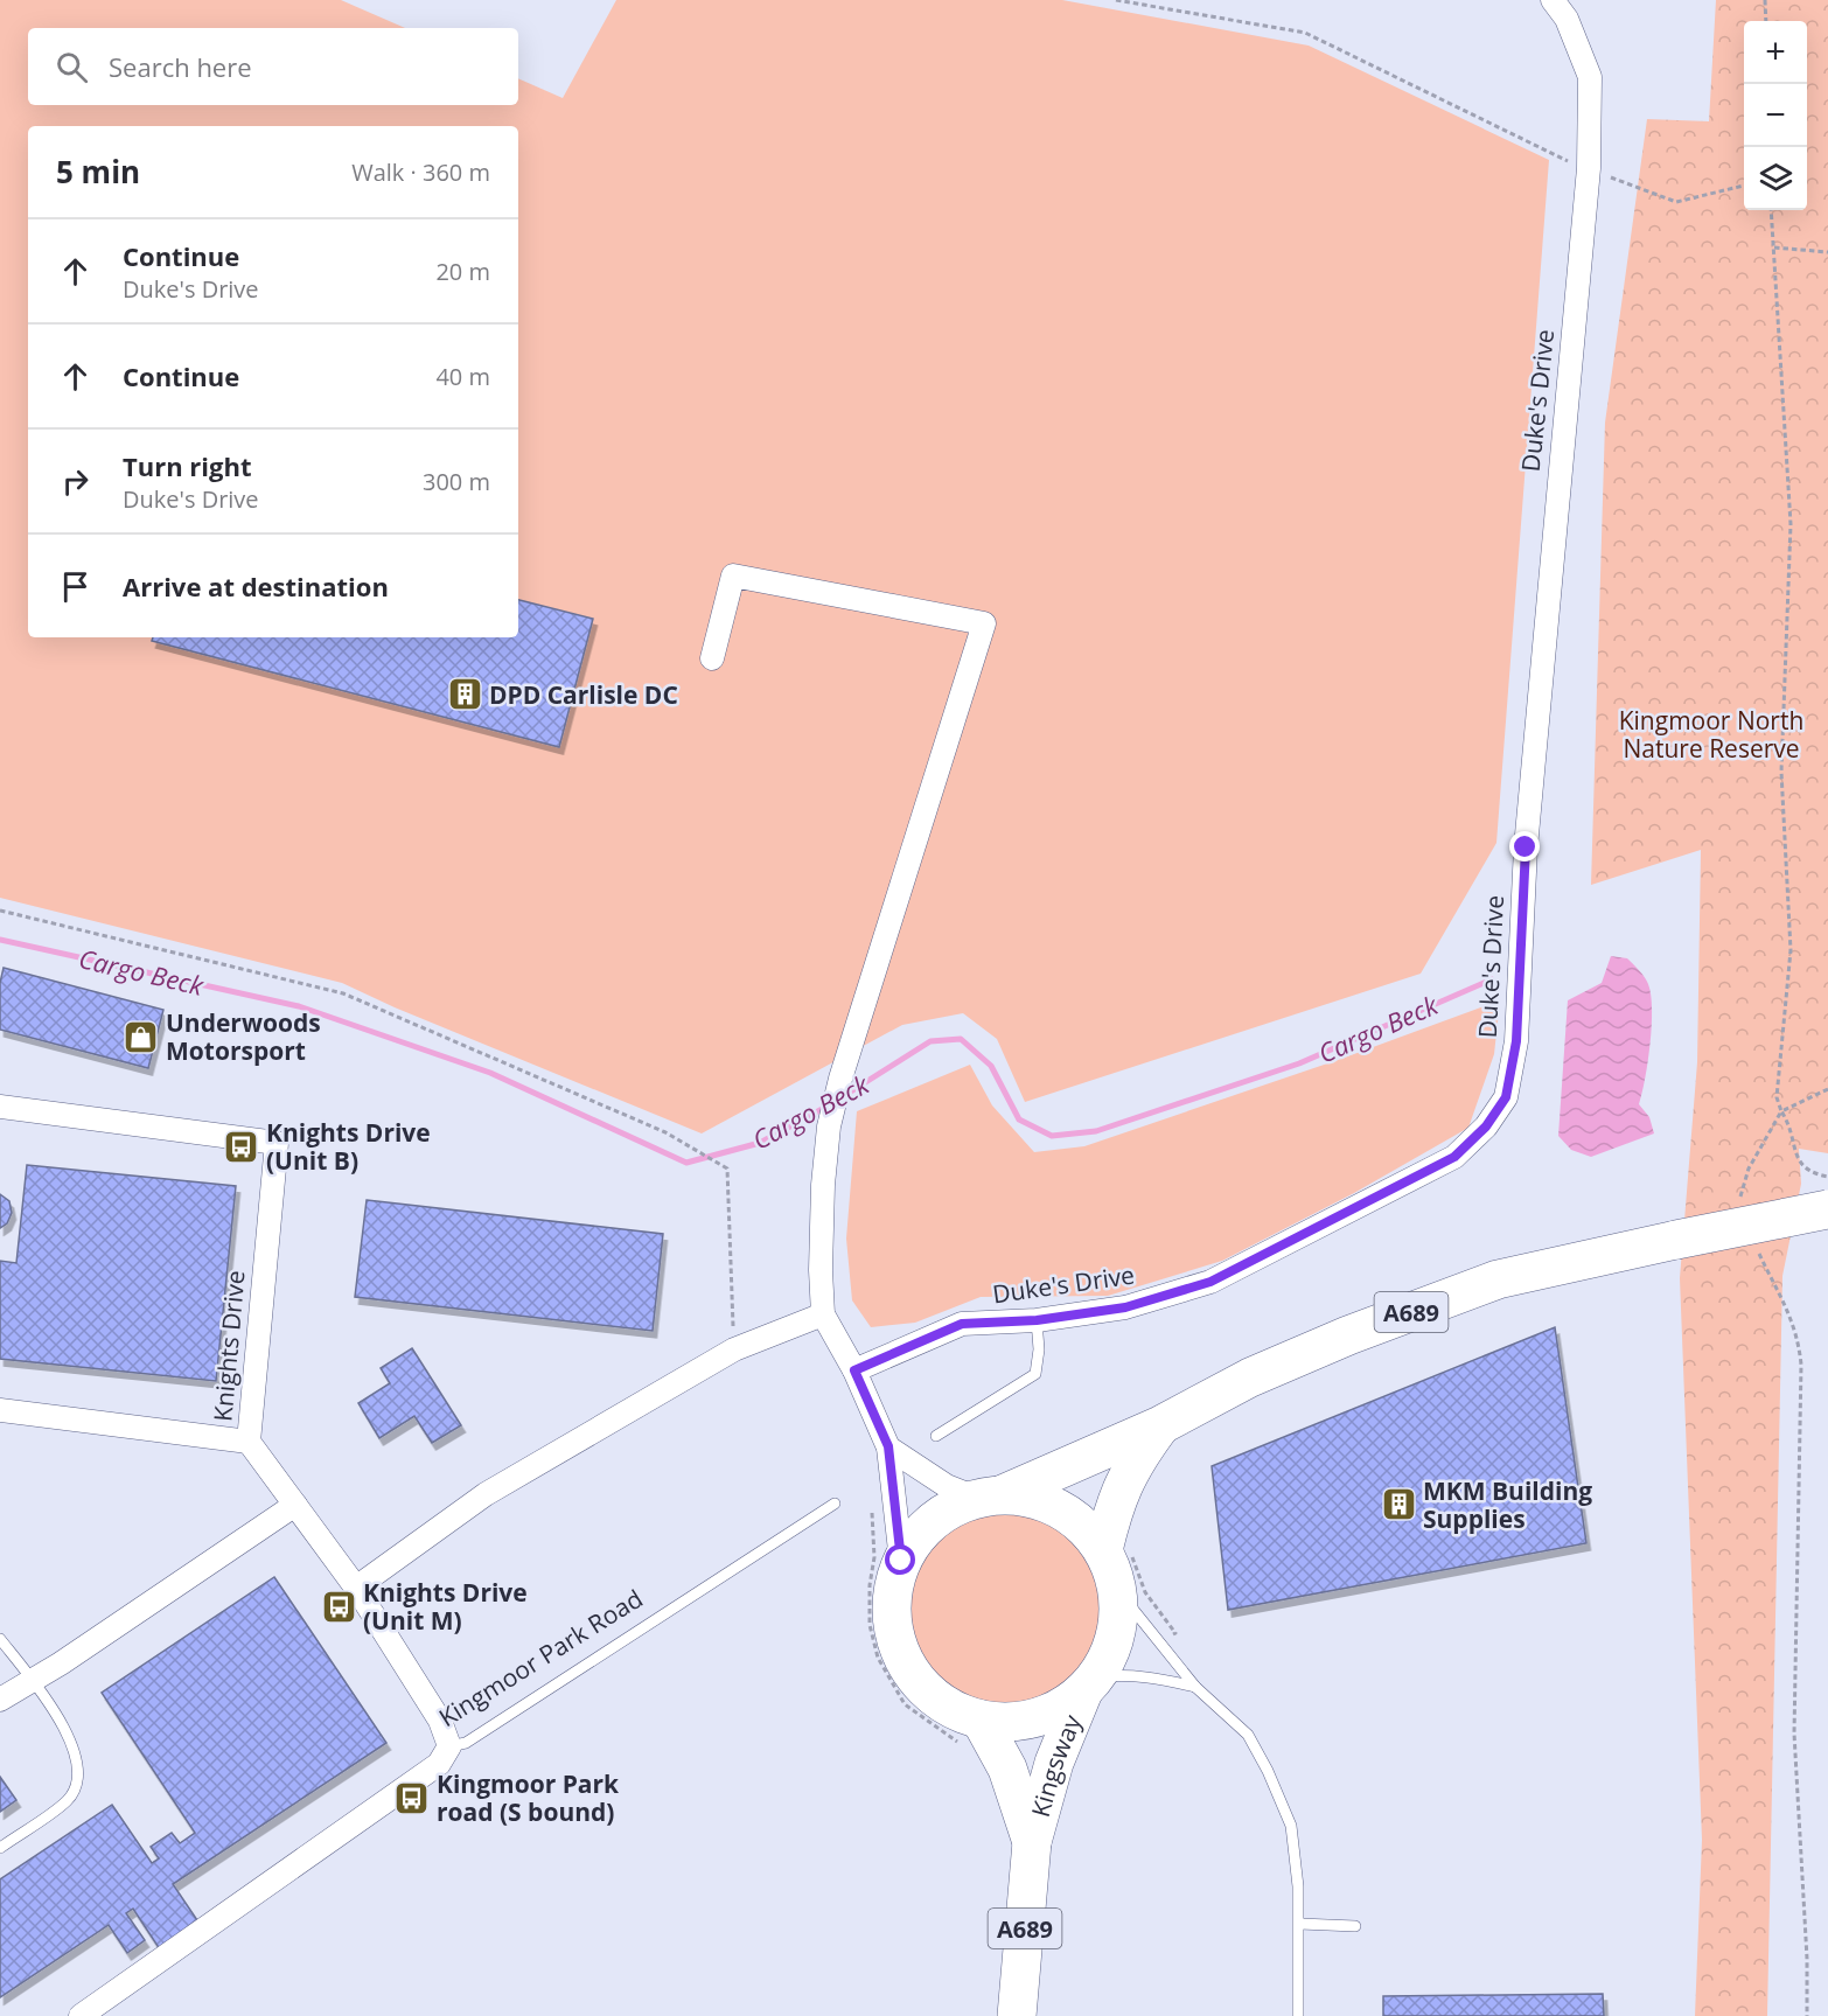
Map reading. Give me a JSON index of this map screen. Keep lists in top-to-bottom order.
{
  "streets": {
    "highway": ["A689", "Kingsway"],
    "street": ["Duke's Drive", "Knights Drive", "Kingmoor Park Road"]
  },
  "crossings": [
    ["A689", "Kingsway"],
    ["Knights Drive", "Kingmoor Park Road"]
  ],
  "water": ["Cargo Beck"],
  "parks": ["Kingmoor North Nature Reserve"],
  "places": {
    "building": ["DPD Carlisle DC", "MKM Building Supplies"],
    "shop": ["Underwoods Motorsport"],
    "bus stop": ["Knights Drive (Unit B)", "Knights Drive (Unit M)", "Kingmoor Park road (S bound)"]
  },
  "page": {
    "map_buttons": ["+", "−"],
    "search": "Search here",
    "heading": ["5 min", "Walk · 360 m"],
    "list": [
      ["Continue", "Duke's Drive", "20 m"],
      ["Continue", "40 m"],
      ["Turn right", "Duke's Drive", "300 m"],
      "Arrive at destination"
    ]
  }
}
